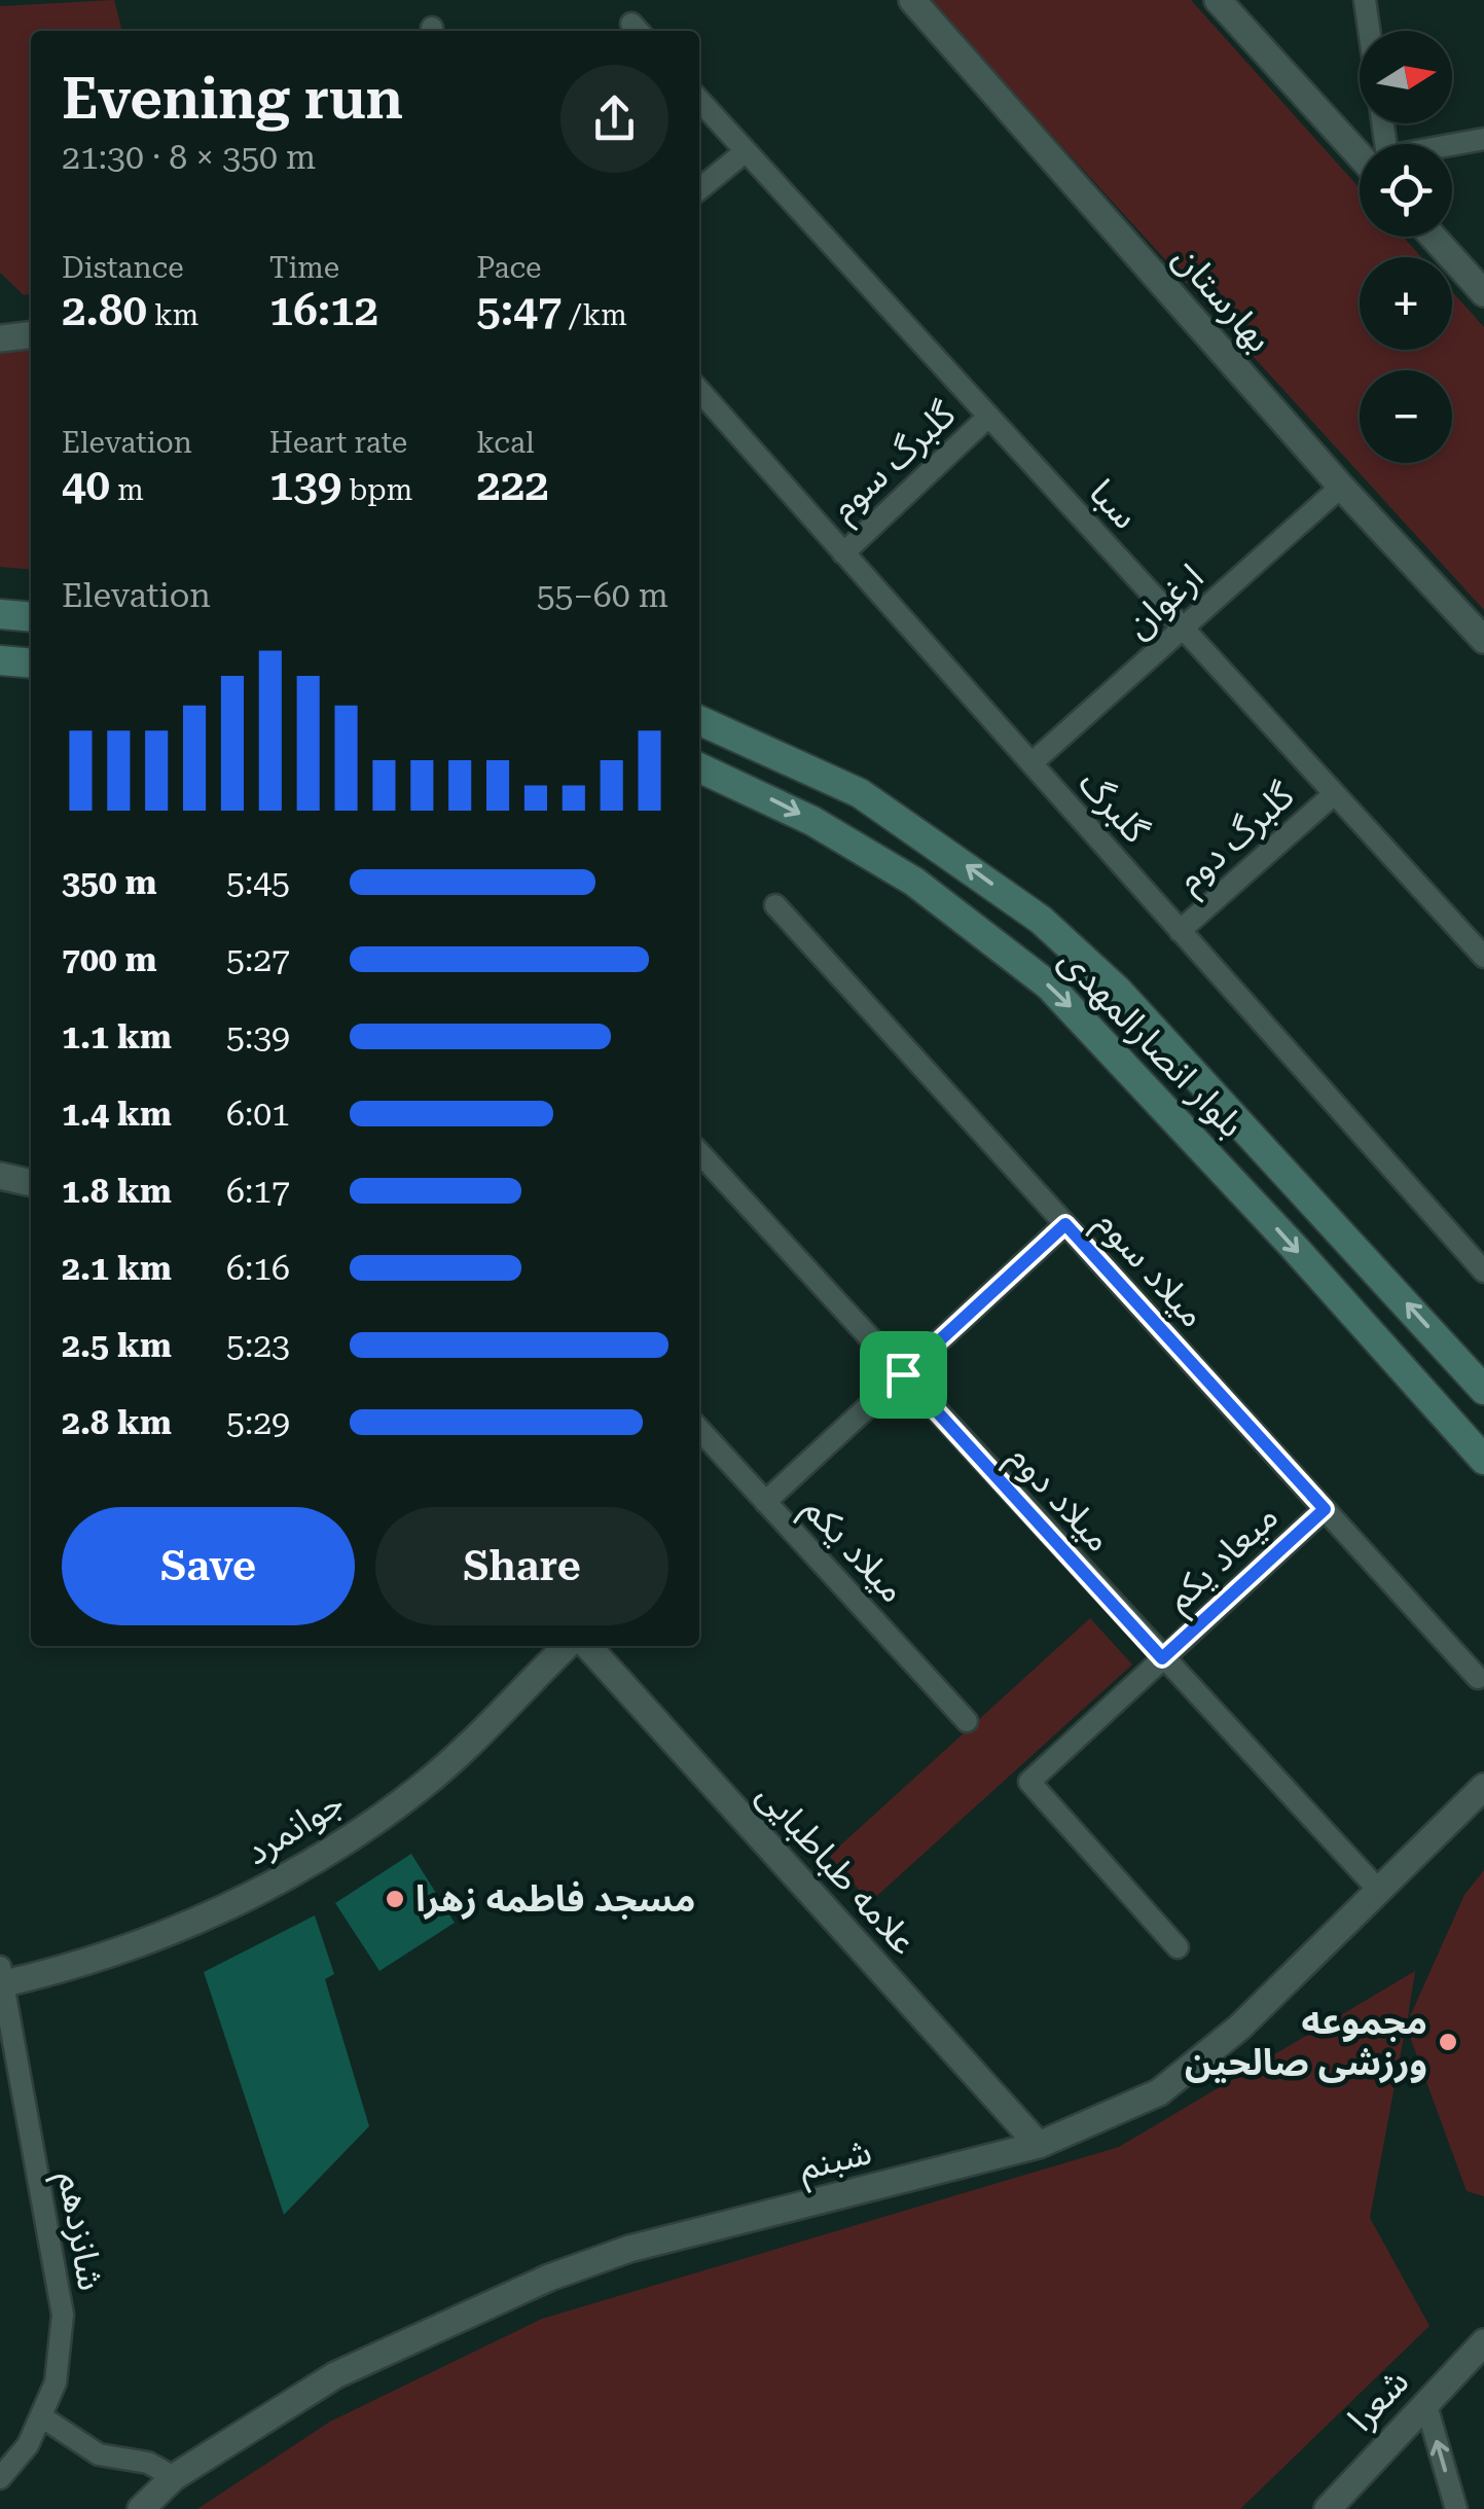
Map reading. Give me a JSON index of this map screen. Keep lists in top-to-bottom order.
{
  "streets": {
    "main road": ["بلوار انصارالمهدی"],
    "street": [
      "بهارستان",
      "گلبرگ سوم",
      "سبا",
      "ارغوان",
      "گلبرگ",
      "گلبرگ دوم",
      "میلاد سوم",
      "میلاد دوم",
      "میلاد یکم",
      "میعاد یکم",
      "جوانمرد",
      "علامه طباطبایی",
      "شبنم",
      "شانزدهم",
      "شعرا"
    ]
  },
  "crossings": [
    ["بهارستان", "ارغوان"],
    ["گلبرگ سوم", "سبا"],
    ["گلبرگ سوم", "گلبرگ"],
    ["سبا", "ارغوان"],
    ["سبا", "گلبرگ دوم"],
    ["ارغوان", "گلبرگ"],
    ["گلبرگ", "گلبرگ دوم"],
    ["میلاد سوم", "میعاد یکم"],
    ["میلاد دوم", "میعاد یکم"],
    ["میلاد دوم", "شبنم"],
    ["جوانمرد", "شانزدهم"],
    ["علامه طباطبایی", "شبنم"]
  ],
  "places": ["مسجد فاطمه زهرا", "مجموعه ورزشی صالحین"],
  "north": "right",
  "page": {
    "map_buttons": ["+", "−"],
    "heading": ["Evening run", "21:30 · 8 × 350 m"],
    "stats": [
      ["Distance", "2.80 km"],
      ["Time", "16:12"],
      ["Pace", "5:47 /km"],
      ["Elevation", "40 m"],
      ["Heart rate", "139 bpm"],
      ["kcal", "222"]
    ],
    "chart": ["Elevation", "55–60 m"],
    "list": [
      {
        "name": "350 m",
        "note": "5:45"
      },
      {
        "name": "700 m",
        "note": "5:27"
      },
      {
        "name": "1.1 km",
        "note": "5:39"
      },
      {
        "name": "1.4 km",
        "note": "6:01"
      },
      {
        "name": "1.8 km",
        "note": "6:17"
      },
      {
        "name": "2.1 km",
        "note": "6:16"
      },
      {
        "name": "2.5 km",
        "note": "5:23"
      },
      {
        "name": "2.8 km",
        "note": "5:29"
      }
    ],
    "buttons": ["Save", "Share"]
  }
}
